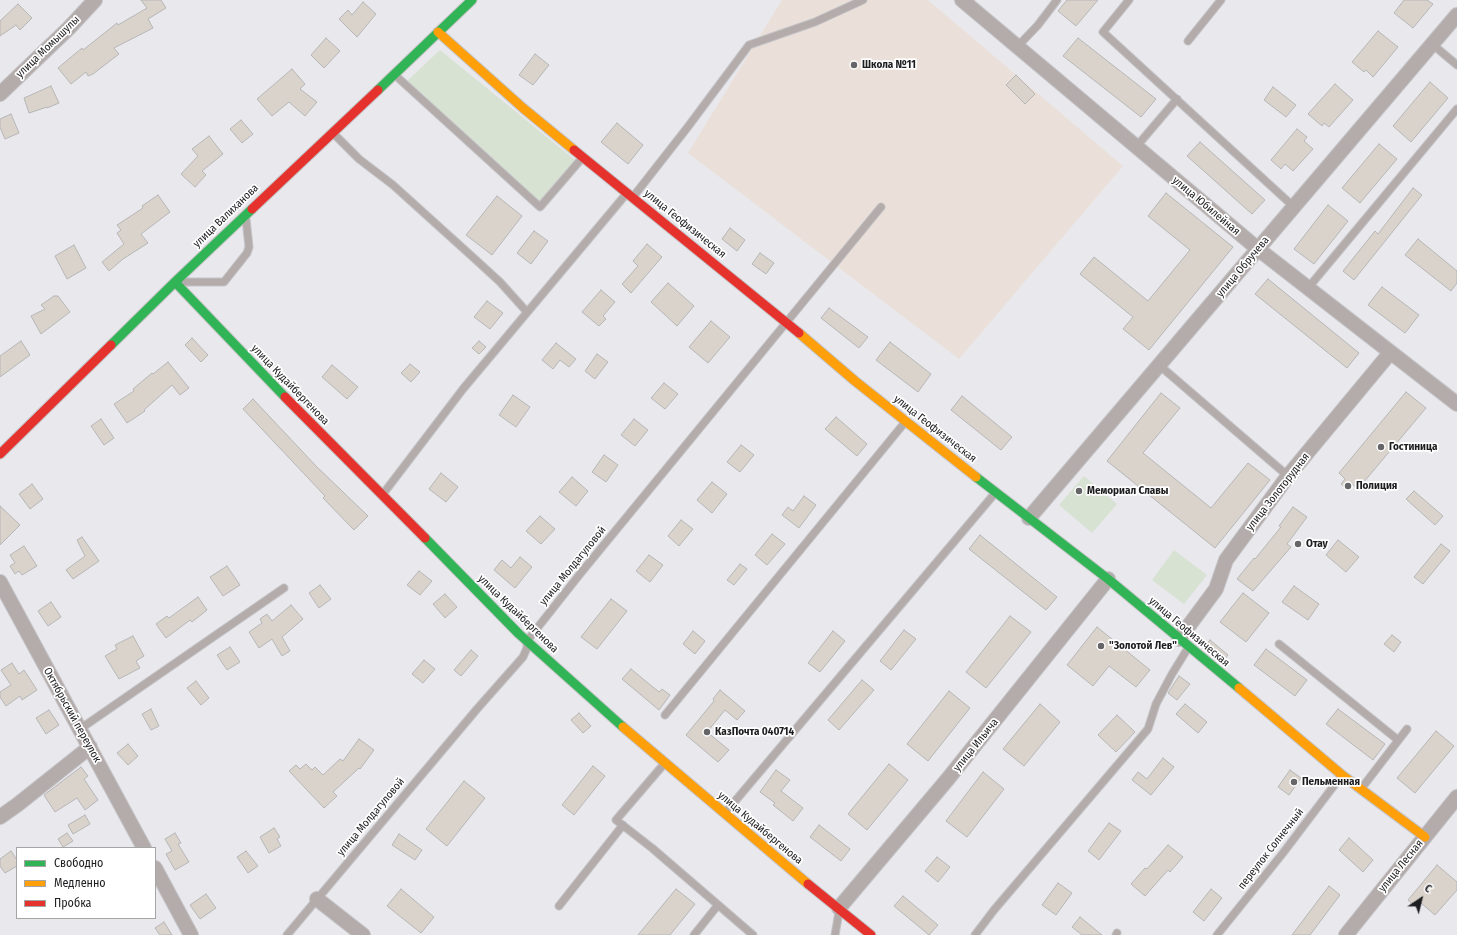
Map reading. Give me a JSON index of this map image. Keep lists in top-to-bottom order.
{
  "streets": {
    "street": [
      "улица Момышулы",
      "улица Юбилейная",
      "улица Валиханова",
      "улица Геофизическая",
      "улица Обручева",
      "улица Кудайбергенова",
      "улица Золоторудная",
      "Октябрьский переулок",
      "улица Ильича",
      "улица Лесная"
    ],
    "lane": ["улица Молдагуловой", "переулок Солнечный"]
  },
  "crossings": [
    ["улица Юбилейная", "улица Обручева"],
    ["улица Юбилейная", "улица Золоторудная"],
    ["улица Валиханова", "улица Геофизическая"],
    ["улица Валиханова", "улица Кудайбергенова"],
    ["улица Геофизическая", "улица Обручева"],
    ["улица Геофизическая", "улица Золоторудная"],
    ["улица Геофизическая", "улица Молдагуловой"],
    ["улица Геофизическая", "улица Ильича"],
    ["улица Геофизическая", "переулок Солнечный"],
    ["улица Геофизическая", "улица Лесная"],
    ["улица Кудайбергенова", "улица Молдагуловой"],
    ["улица Кудайбергенова", "улица Ильича"]
  ],
  "places": [
    "Школа №11",
    "Гостиница",
    "Полиция",
    "Мемориал Славы",
    "Отау",
    "\"Золотой Лев\"",
    "КазПочта 040714",
    "Пельменная"
  ],
  "legend": ["Свободно", "Медленно", "Пробка"],
  "north": "top right"
}
